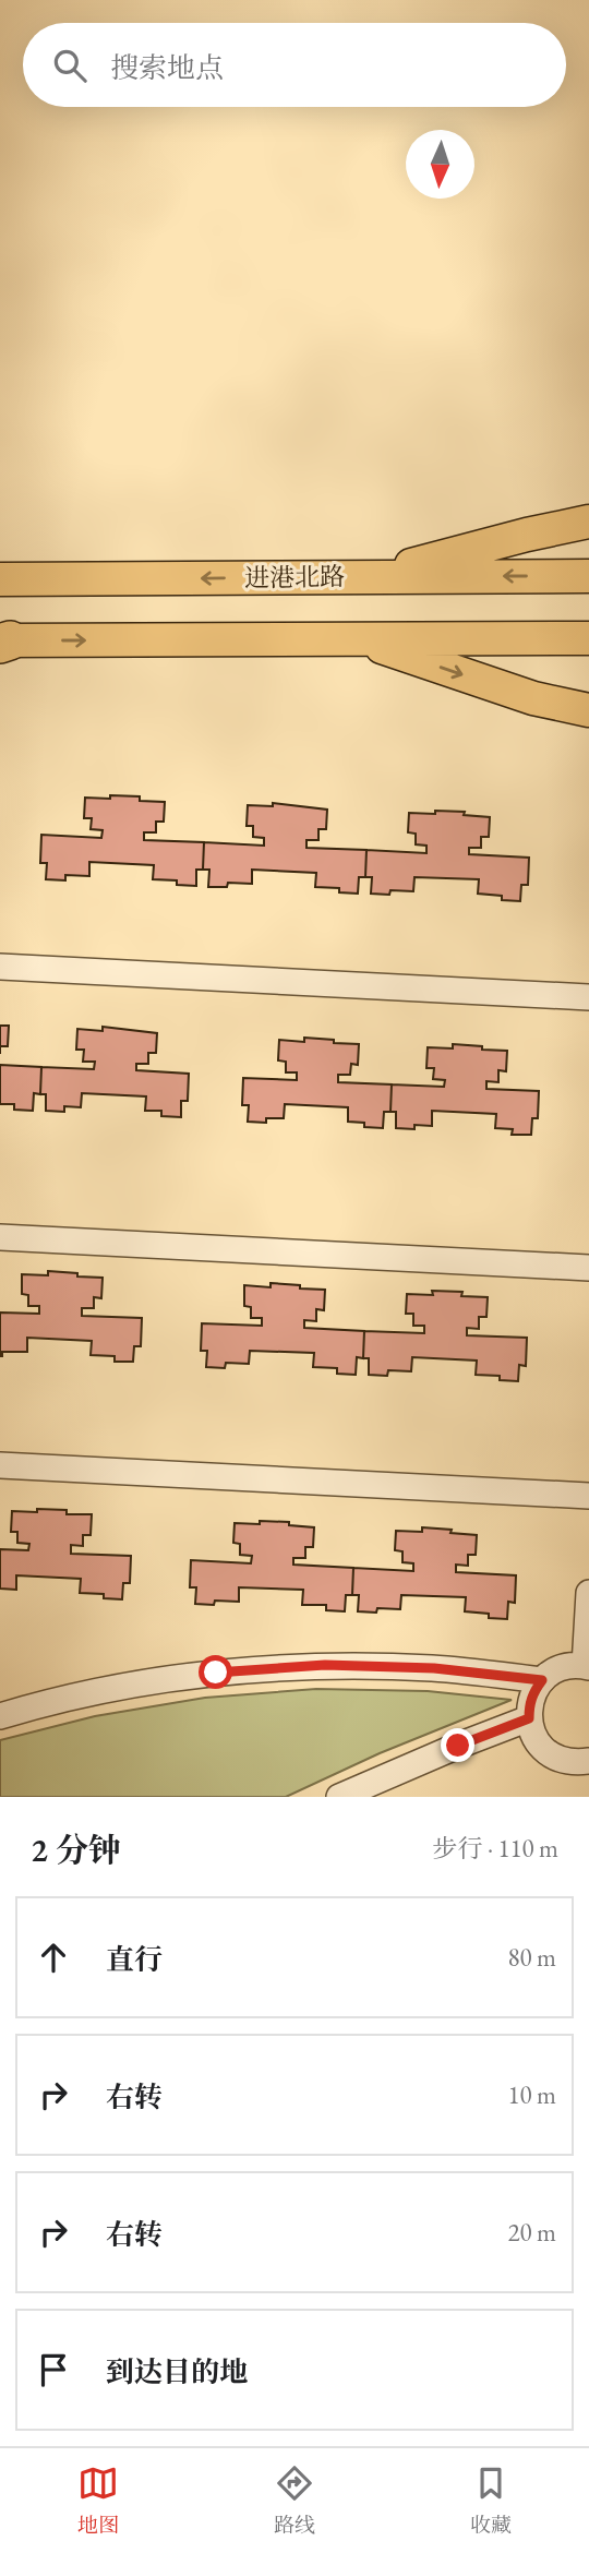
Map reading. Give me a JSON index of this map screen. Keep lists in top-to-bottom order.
{
  "streets": {
    "main road": ["进港北路"]
  },
  "north": "bottom",
  "page": {
    "search": "搜索地点",
    "heading": ["2 分钟", "步行 · 110 m"],
    "list": [
      ["直行", "80 m"],
      ["右转", "10 m"],
      ["右转", "20 m"],
      "到达目的地"
    ],
    "nav": ["地图", "路线", "收藏"]
  }
}
